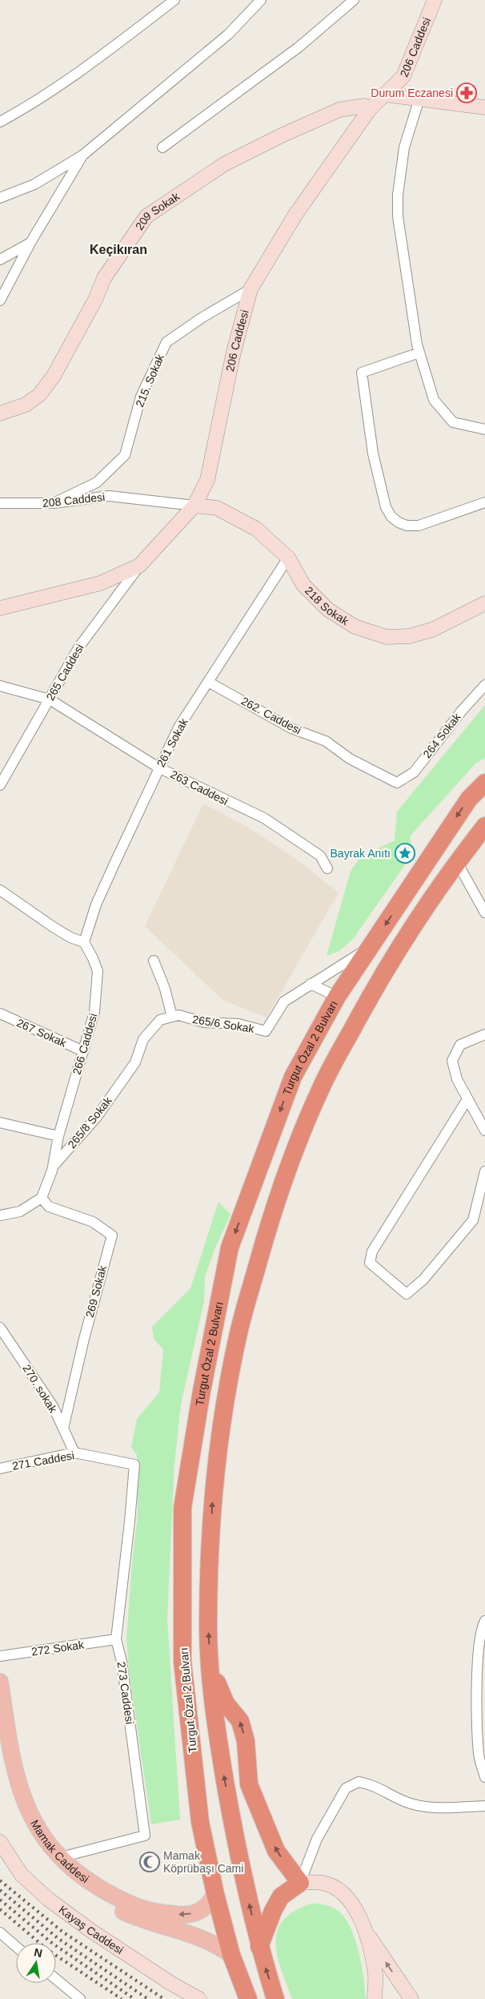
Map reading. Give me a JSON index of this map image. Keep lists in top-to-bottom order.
{
  "streets": {
    "highway": ["Turgut Özal 2 Bulvarı"],
    "main road": ["Mamak Caddesi"],
    "street": [
      "206 Caddesi",
      "209 Sokak",
      "215. Sokak",
      "208 Caddesi",
      "218 Sokak",
      "265 Caddesi",
      "262. Caddesi",
      "264 Sokak",
      "261 Sokak",
      "263 Caddesi",
      "265/6 Sokak",
      "267 Sokak",
      "266 Caddesi",
      "265/8 Sokak",
      "269 Sokak",
      "270. sokak",
      "271 Caddesi",
      "272 Sokak",
      "273 Caddesi",
      "Kayaş Caddesi"
    ]
  },
  "crossings": [
    ["206 Caddesi", "209 Sokak"],
    ["206 Caddesi", "215. Sokak"],
    ["206 Caddesi", "208 Caddesi"],
    ["206 Caddesi", "218 Sokak"],
    ["206 Caddesi", "265 Caddesi"],
    ["215. Sokak", "208 Caddesi"],
    ["208 Caddesi", "218 Sokak"],
    ["218 Sokak", "261 Sokak"],
    ["265 Caddesi", "263 Caddesi"],
    ["262. Caddesi", "264 Sokak"],
    ["262. Caddesi", "261 Sokak"],
    ["261 Sokak", "263 Caddesi"],
    ["261 Sokak", "266 Caddesi"],
    ["265/6 Sokak", "Turgut Özal 2 Bulvarı"],
    ["265/6 Sokak", "265/8 Sokak"],
    ["267 Sokak", "266 Caddesi"],
    ["266 Caddesi", "265/8 Sokak"],
    ["266 Caddesi", "269 Sokak"],
    ["Turgut Özal 2 Bulvarı", "Mamak Caddesi"],
    ["269 Sokak", "270. sokak"],
    ["270. sokak", "271 Caddesi"],
    ["271 Caddesi", "273 Caddesi"],
    ["272 Sokak", "273 Caddesi"],
    ["273 Caddesi", "Mamak Caddesi"]
  ],
  "districts": ["Keçikıran"],
  "places": {
    "pharmacy": ["Durum Eczanesi"],
    "place": ["Bayrak Anıtı"],
    "mosque": ["Mamak Köprübaşı Cami"]
  },
  "north": "top"
}
